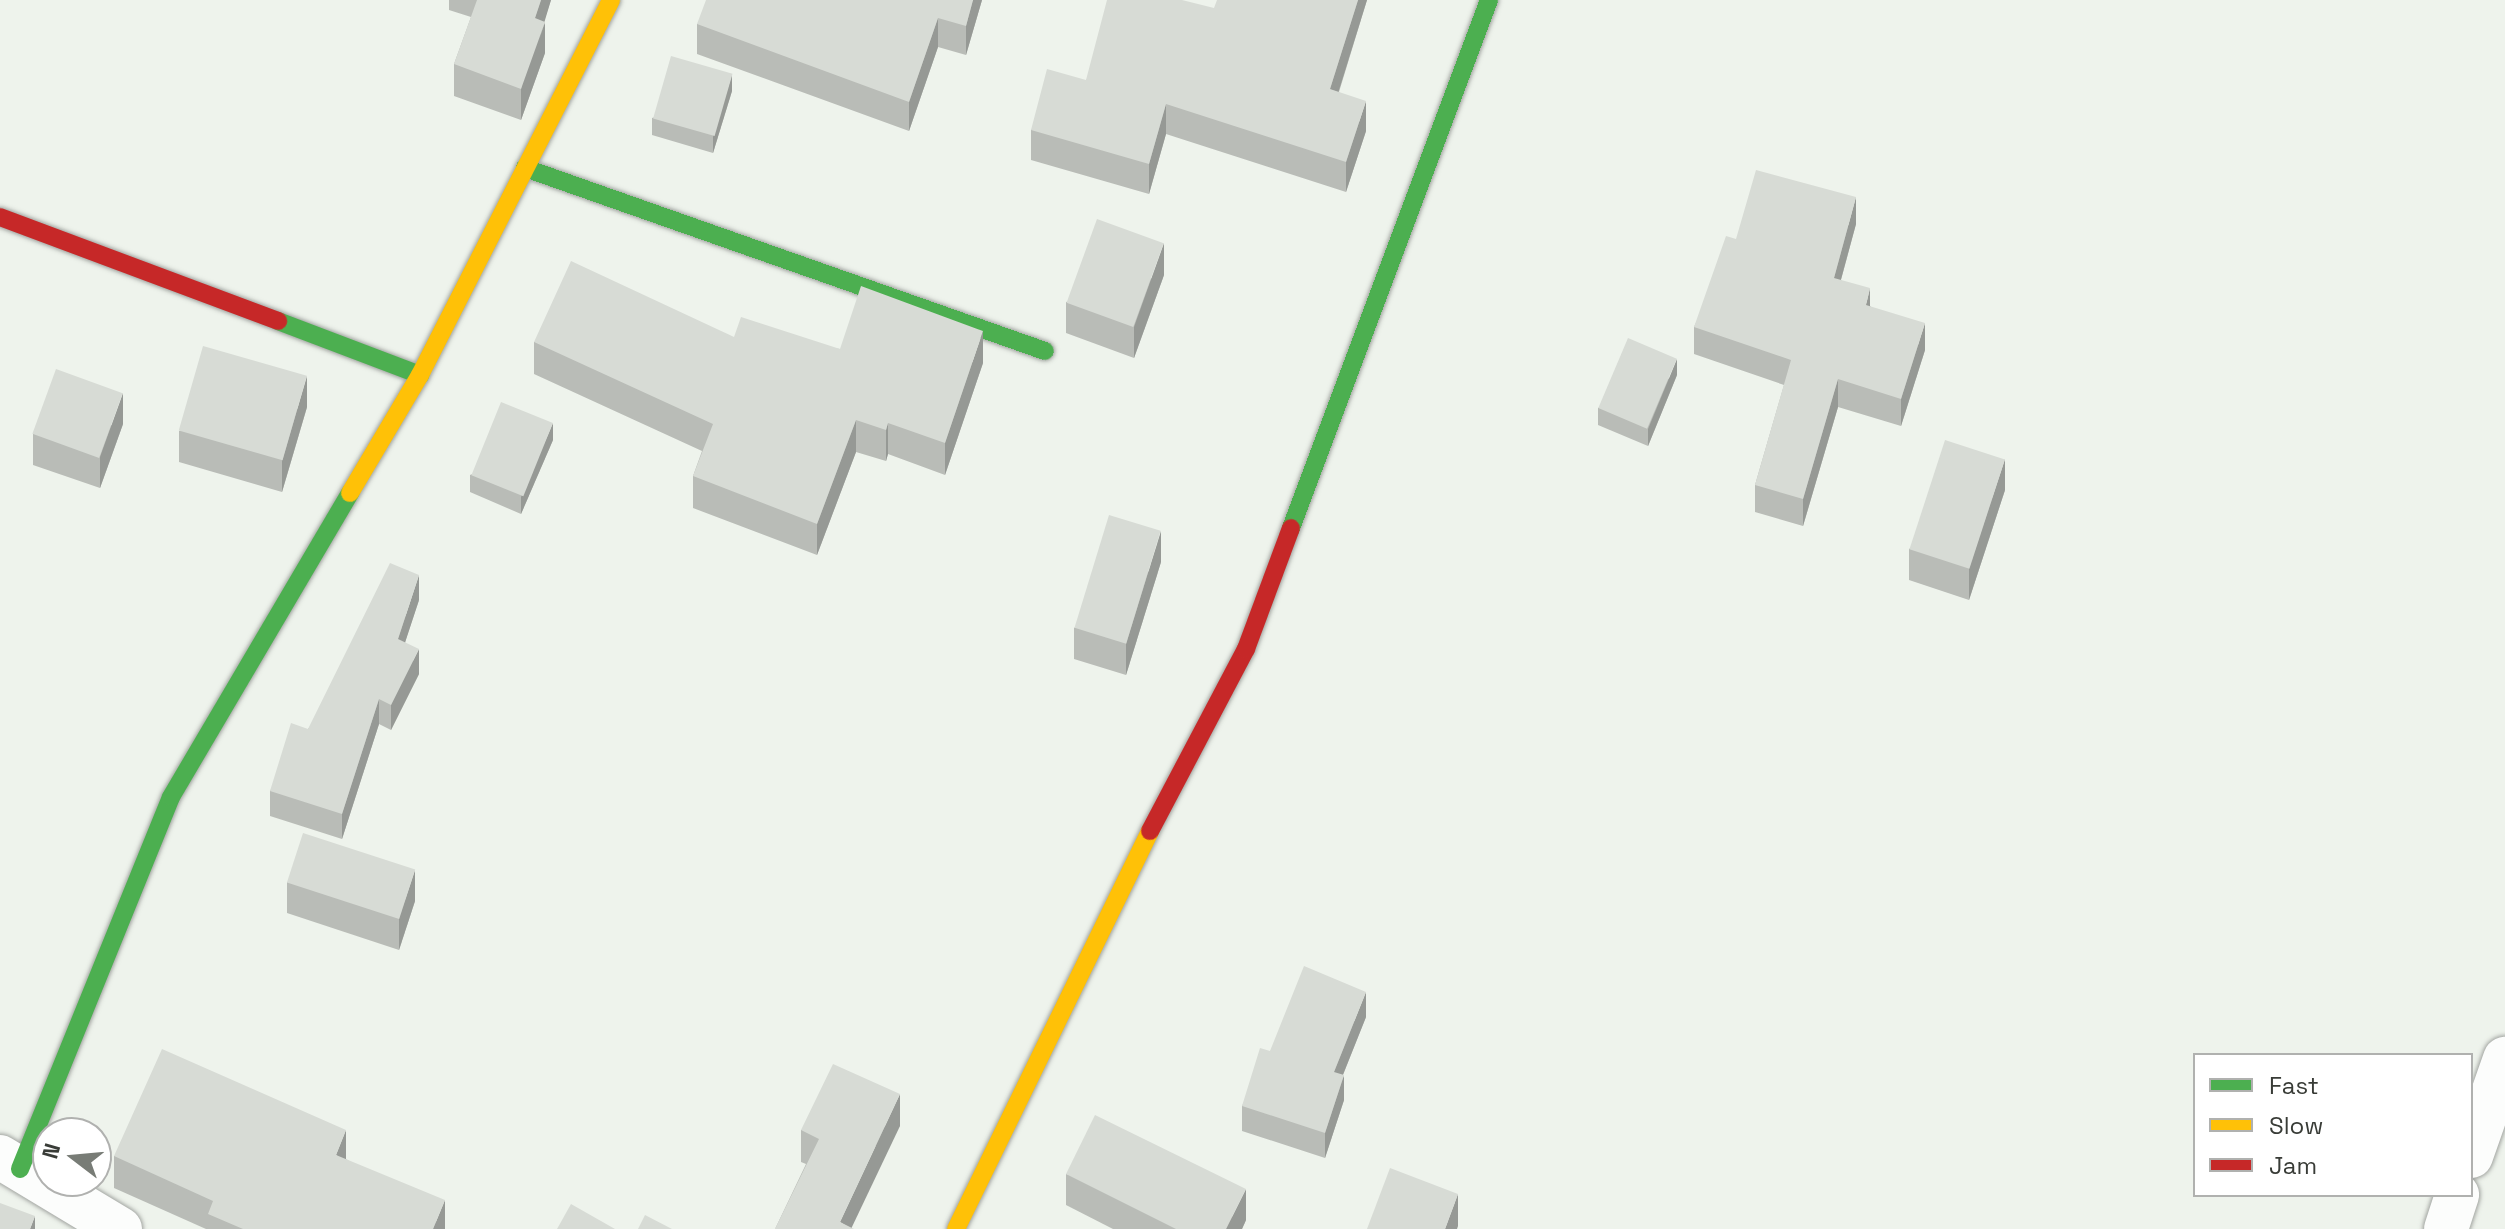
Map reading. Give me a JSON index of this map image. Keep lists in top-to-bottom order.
{
  "legend": ["Fast", "Slow", "Jam"],
  "north": "left"
}
